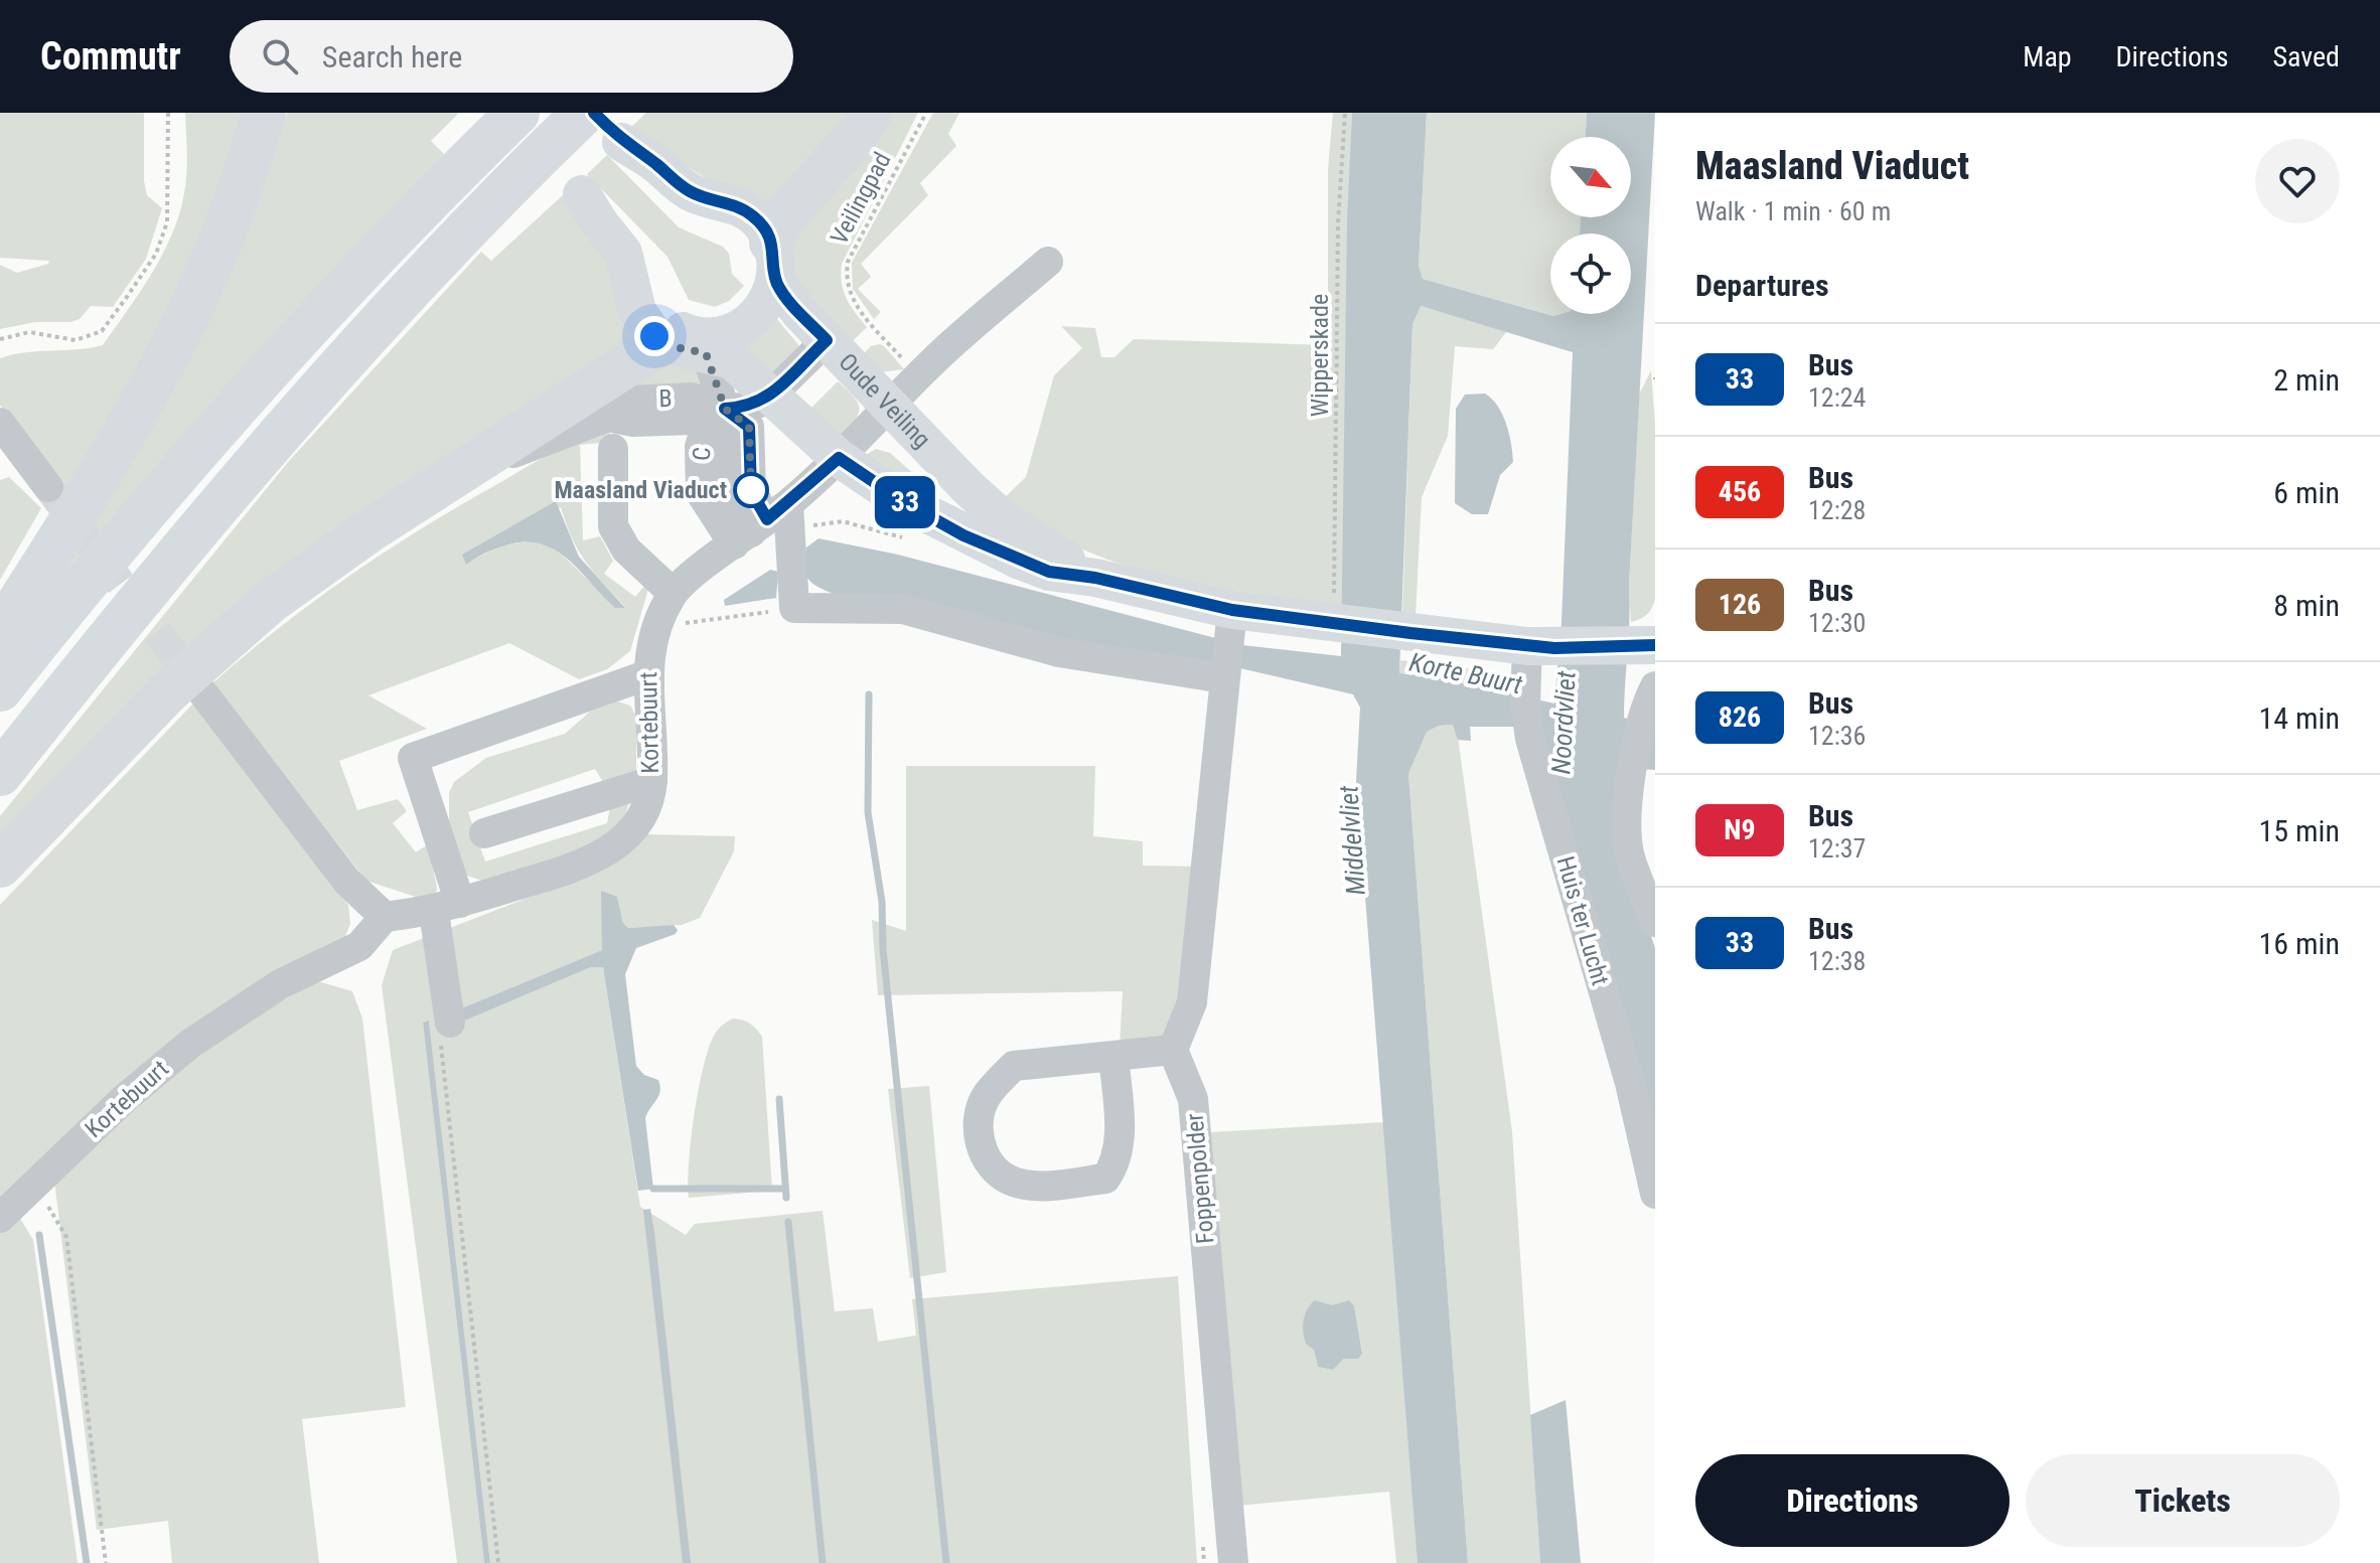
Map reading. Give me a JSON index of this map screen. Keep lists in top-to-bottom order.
{
  "streets": {
    "main road": ["Oude Veiling"],
    "street": [
      "B",
      "Kortebuurt",
      "Huis ter Lucht",
      "Foppenpolder"
    ],
    "path": ["Veilingpad", "Wipperskade"]
  },
  "crossings": [
    ["Veilingpad", "Kortebuurt"],
    ["Wipperskade", "Oude Veiling"],
    ["Oude Veiling", "Kortebuurt"],
    ["Oude Veiling", "Huis ter Lucht"]
  ],
  "water": ["Korte Buurt", "Noordvliet", "Middelvliet"],
  "places": ["Maasland Viaduct"],
  "lines": ["bus line 33"],
  "north": "bottom right",
  "page": {
    "header": "Commutr",
    "search": "Search here",
    "nav": ["Map", "Directions", "Saved"],
    "on_map": "33",
    "heading": [
      ["Maasland Viaduct", "Walk · 1 min · 60 m"],
      "Departures"
    ],
    "list": [
      {
        "mark": "33",
        "name": "Bus",
        "note": "12:24",
        "value": "2 min"
      },
      {
        "mark": "456",
        "name": "Bus",
        "note": "12:28",
        "value": "6 min"
      },
      {
        "mark": "126",
        "name": "Bus",
        "note": "12:30",
        "value": "8 min"
      },
      {
        "mark": "826",
        "name": "Bus",
        "note": "12:36",
        "value": "14 min"
      },
      {
        "mark": "N9",
        "name": "Bus",
        "note": "12:37",
        "value": "15 min"
      },
      {
        "mark": "33",
        "name": "Bus",
        "note": "12:38",
        "value": "16 min"
      }
    ],
    "buttons": ["Directions", "Tickets"]
  }
}
